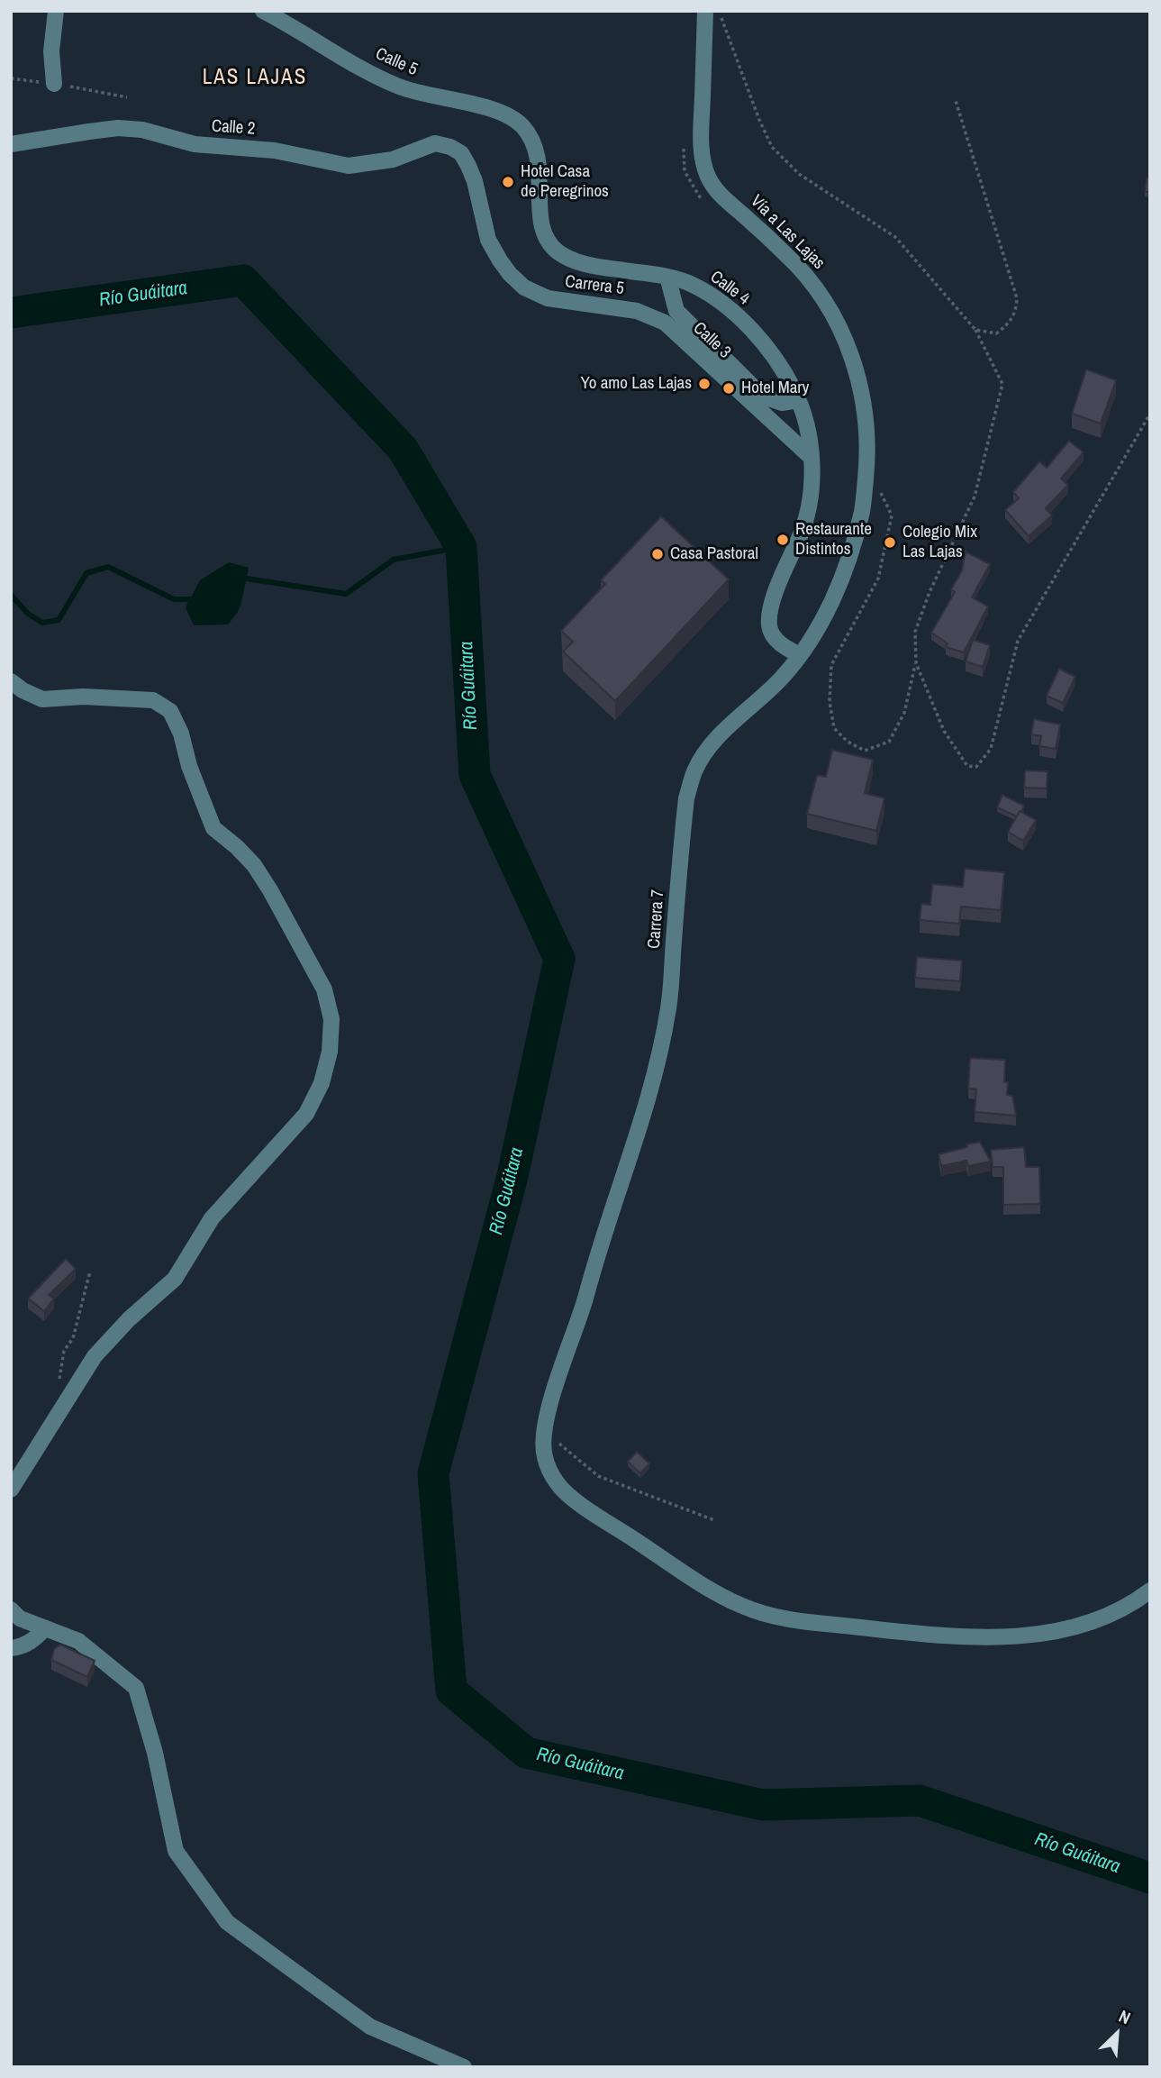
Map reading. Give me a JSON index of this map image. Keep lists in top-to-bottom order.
{
  "streets": {
    "street": [
      "Calle 5",
      "Calle 2",
      "Vía a Las Lajas",
      "Carrera 5",
      "Calle 4",
      "Calle 3",
      "Carrera 7"
    ]
  },
  "crossings": [
    ["Calle 5", "Calle 4"],
    ["Calle 2", "Carrera 5"],
    ["Vía a Las Lajas", "Carrera 7"],
    ["Carrera 5", "Calle 3"],
    ["Calle 4", "Calle 3"]
  ],
  "districts": ["LAS LAJAS"],
  "water": ["Río Guáitara"],
  "places": [
    "Hotel Casa de Peregrinos",
    "Yo amo Las Lajas",
    "Hotel Mary",
    "Restaurante Distintos",
    "Colegio Mix Las Lajas",
    "Casa Pastoral"
  ],
  "north": "top right"
}
